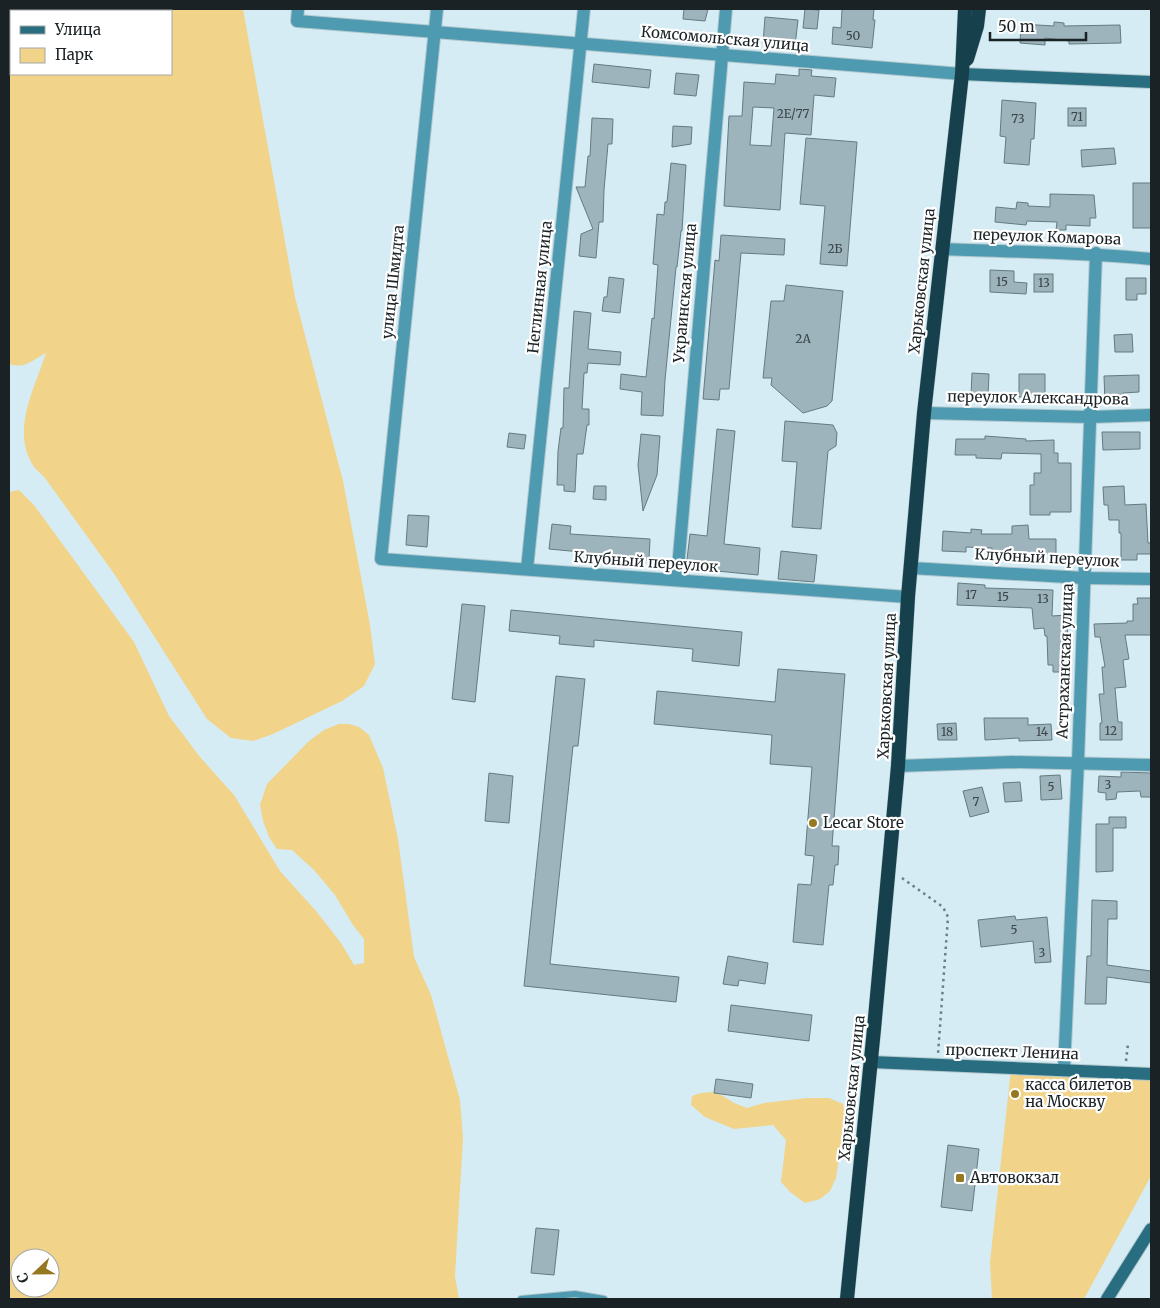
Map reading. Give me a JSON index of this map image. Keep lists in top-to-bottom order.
{
  "streets": {
    "highway": ["Харьковская улица"],
    "main road": ["Комсомольская улица", "проспект Ленина"],
    "street": [
      "переулок Комарова",
      "улица Шмидта",
      "Неглинная улица",
      "Украинская улица",
      "переулок Александрова",
      "Клубный переулок",
      "Астраханская улица"
    ]
  },
  "crossings": [
    ["Комсомольская улица", "Харьковская улица"],
    ["Комсомольская улица", "улица Шмидта"],
    ["Комсомольская улица", "Неглинная улица"],
    ["Комсомольская улица", "Украинская улица"],
    ["переулок Комарова", "Харьковская улица"],
    ["переулок Комарова", "Астраханская улица"],
    ["Харьковская улица", "переулок Александрова"],
    ["Харьковская улица", "Клубный переулок"],
    ["Харьковская улица", "проспект Ленина"],
    ["улица Шмидта", "Клубный переулок"],
    ["Неглинная улица", "Клубный переулок"],
    ["Украинская улица", "Клубный переулок"],
    ["переулок Александрова", "Астраханская улица"],
    ["Клубный переулок", "Астраханская улица"],
    ["Астраханская улица", "проспект Ленина"]
  ],
  "places": {
    "other": ["Lecar Store", "касса билетов на Москву"],
    "transit": ["Автовокзал"]
  },
  "house_numbers": [
    "50",
    "2Е/77",
    "71",
    "73",
    "2Б",
    "15",
    "13",
    "2А",
    "17",
    "15",
    "13",
    "12",
    "18",
    "14",
    "3",
    "5",
    "7",
    "5",
    "3"
  ],
  "legend": ["Улица", "Парк"],
  "scale_bar": "50 m",
  "north": "left"
}
